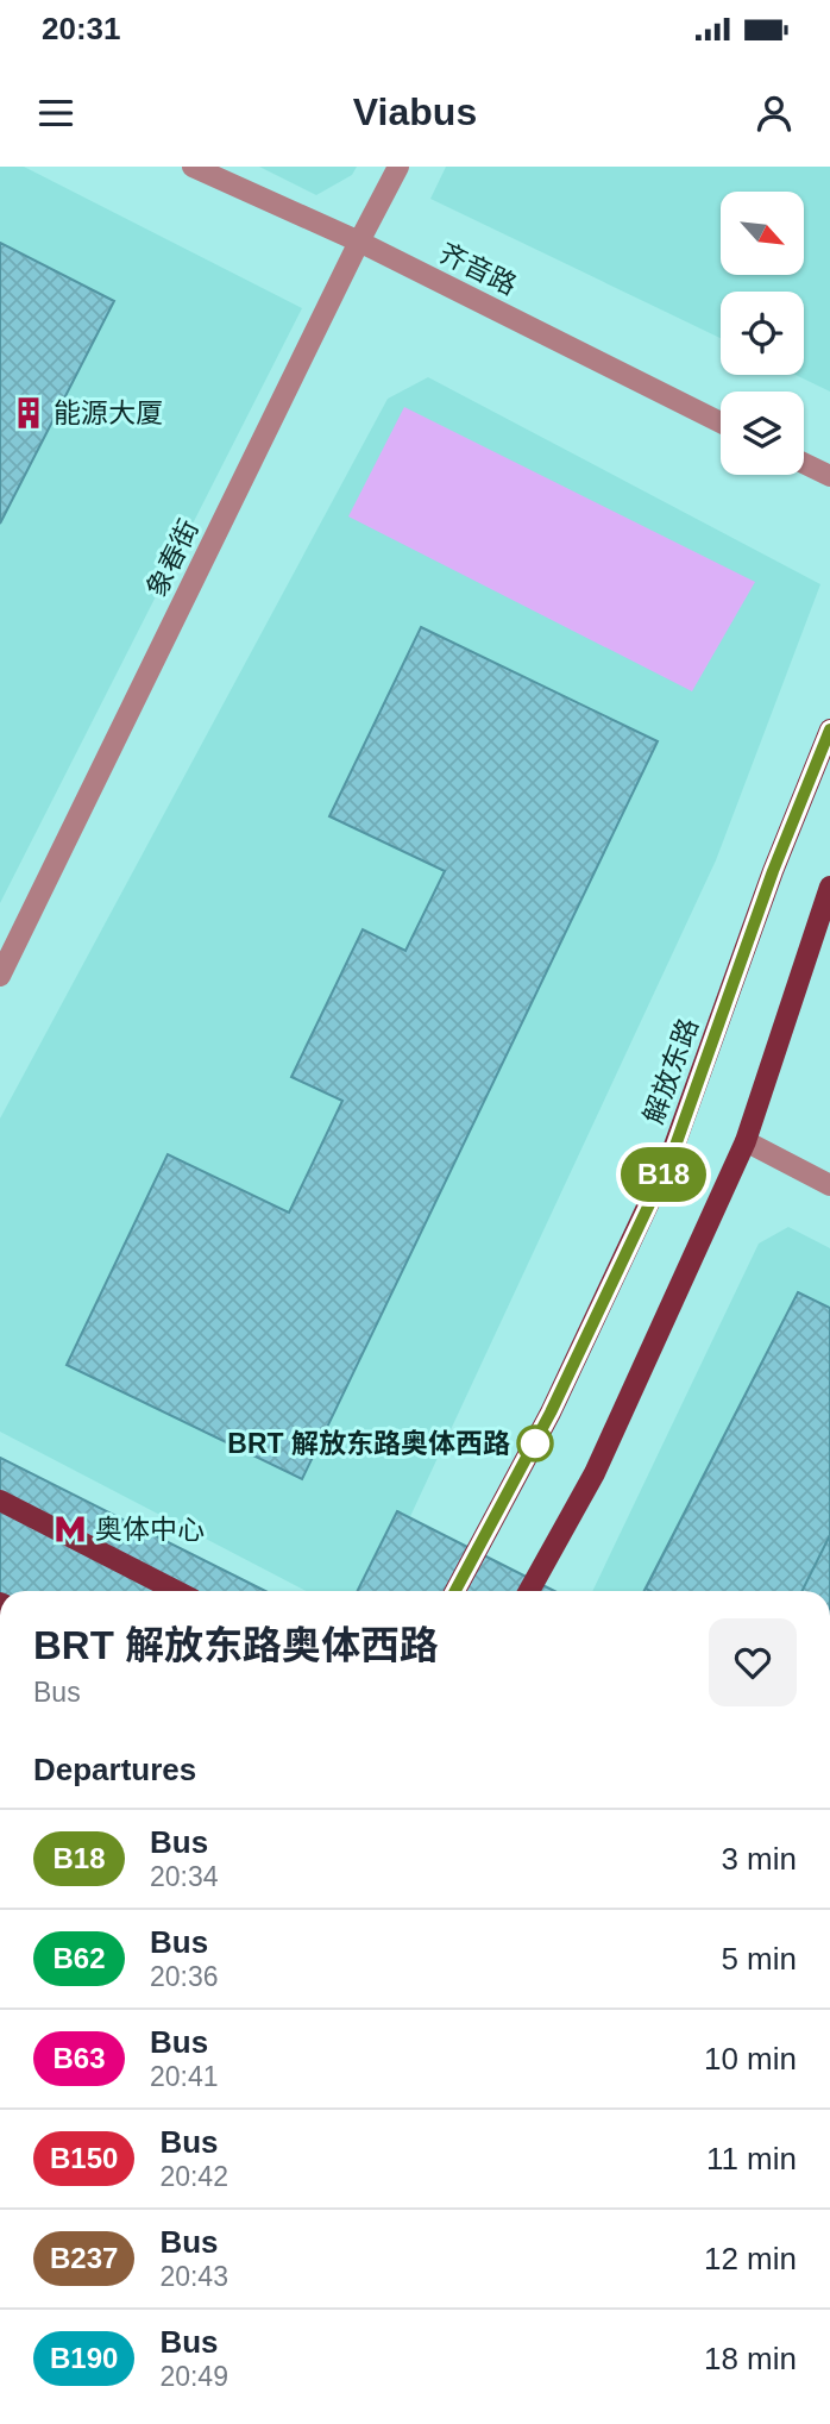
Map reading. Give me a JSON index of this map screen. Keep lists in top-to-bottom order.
{
  "streets": {
    "main road": ["解放东路"],
    "street": ["齐音路", "象春街"]
  },
  "crossings": [
    ["齐音路", "象春街"]
  ],
  "places": {
    "building": ["能源大厦"],
    "other": ["BRT 解放东路奥体西路"],
    "metro station": ["奥体中心"]
  },
  "lines": ["bus line B18"],
  "north": "bottom right",
  "page": {
    "status": "20:31",
    "header": "Viabus",
    "on_map": "B18",
    "heading": [
      ["BRT 解放东路奥体西路", "Bus"],
      "Departures"
    ],
    "list": [
      {
        "mark": "B18",
        "name": "Bus",
        "note": "20:34",
        "value": "3 min"
      },
      {
        "mark": "B62",
        "name": "Bus",
        "note": "20:36",
        "value": "5 min"
      },
      {
        "mark": "B63",
        "name": "Bus",
        "note": "20:41",
        "value": "10 min"
      },
      {
        "mark": "B150",
        "name": "Bus",
        "note": "20:42",
        "value": "11 min"
      },
      {
        "mark": "B237",
        "name": "Bus",
        "note": "20:43",
        "value": "12 min"
      },
      {
        "mark": "B190",
        "name": "Bus",
        "note": "20:49",
        "value": "18 min"
      }
    ]
  }
}
